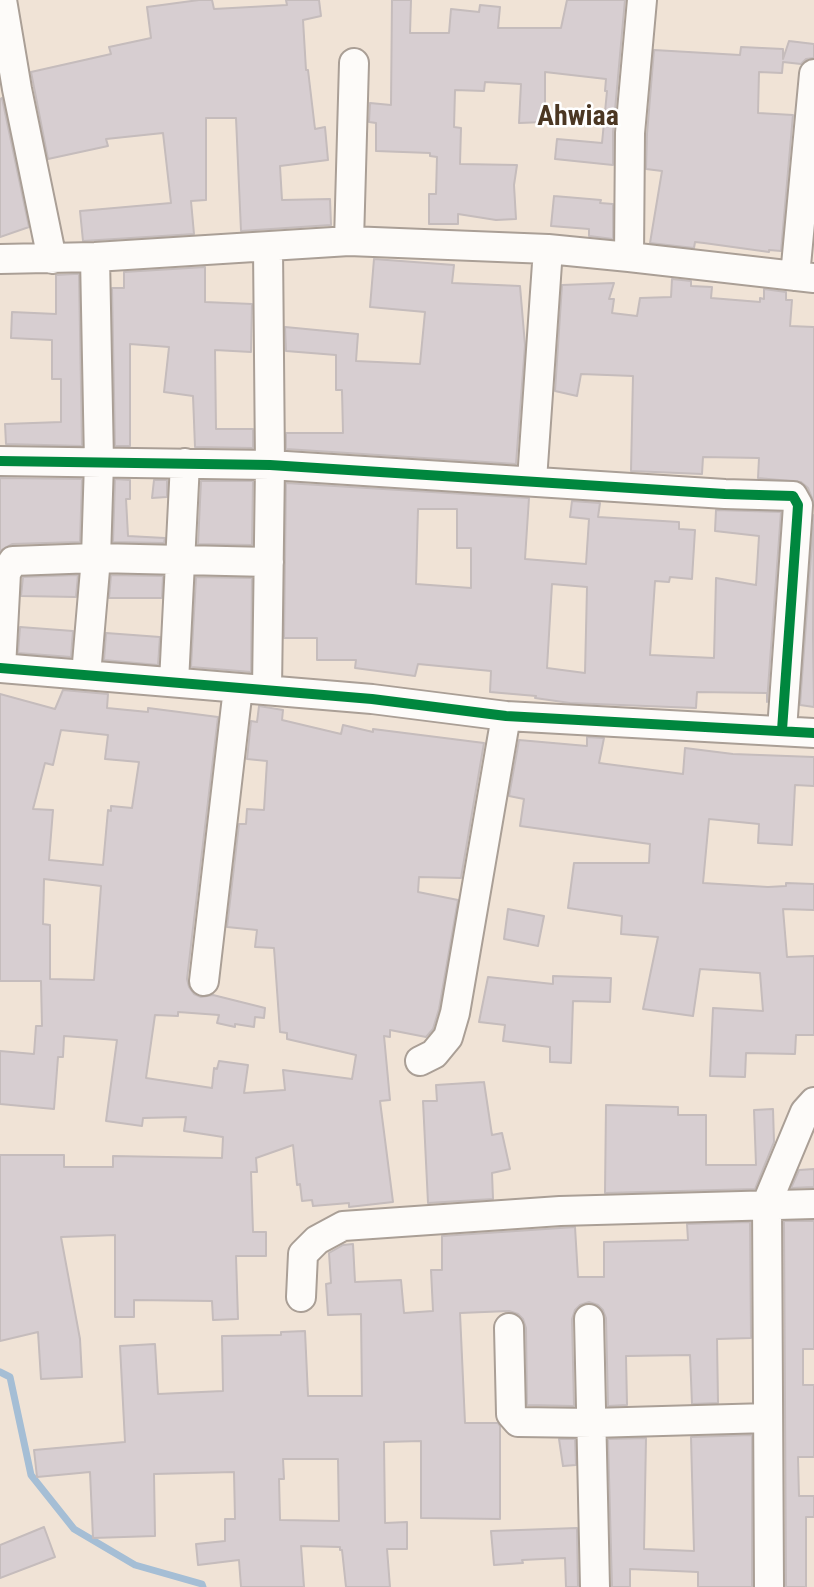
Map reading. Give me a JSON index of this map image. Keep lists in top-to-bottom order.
{
  "districts": ["Ahwiaa"]
}
